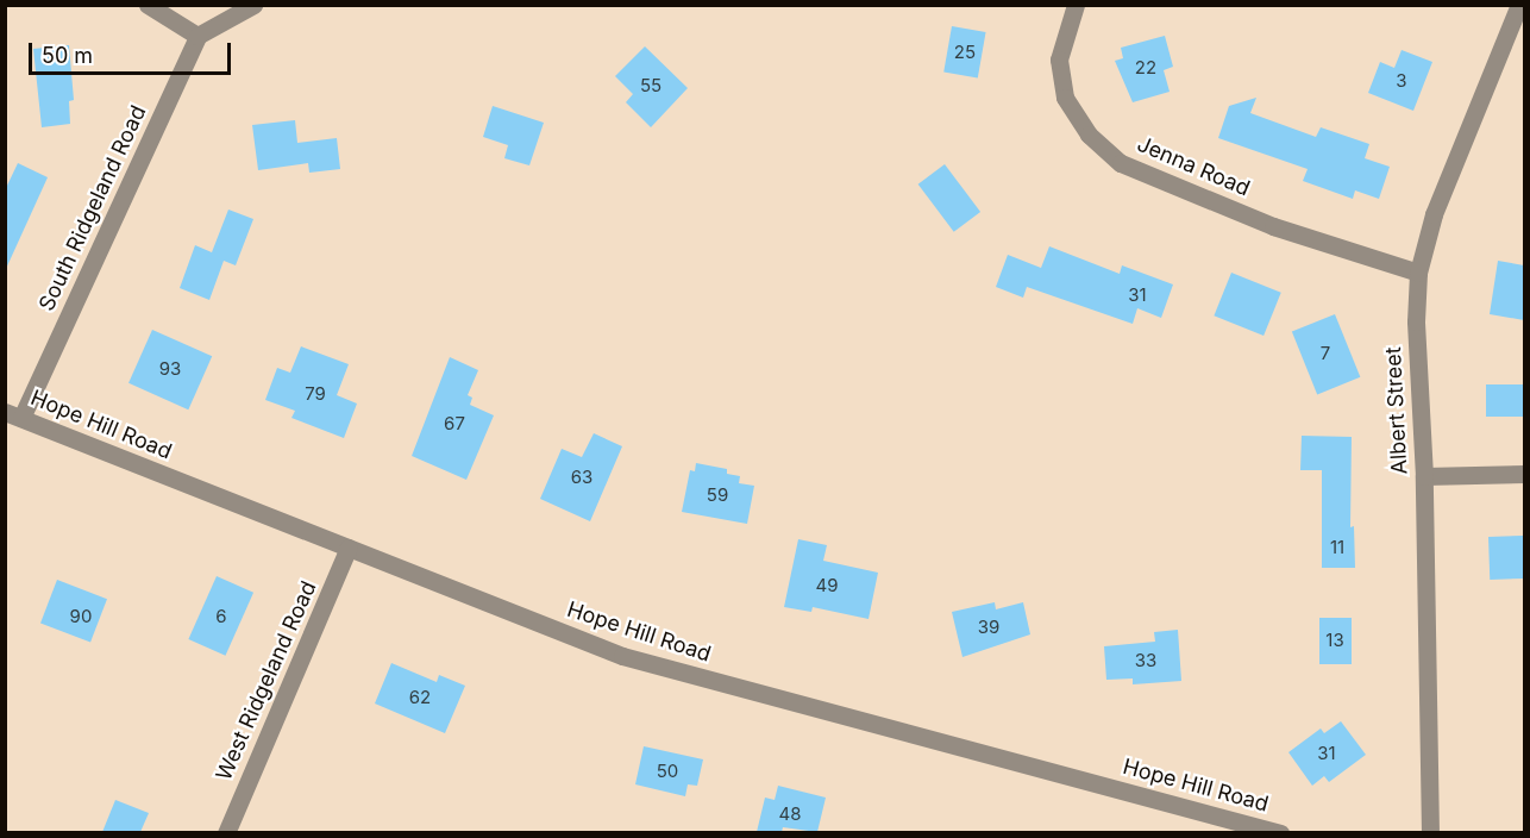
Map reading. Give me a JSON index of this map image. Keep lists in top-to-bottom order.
{
  "streets": {
    "street": [
      "Jenna Road",
      "South Ridgeland Road",
      "Albert Street",
      "Hope Hill Road",
      "West Ridgeland Road"
    ]
  },
  "crossings": [
    ["Jenna Road", "Albert Street"],
    ["South Ridgeland Road", "Hope Hill Road"],
    ["Hope Hill Road", "West Ridgeland Road"]
  ],
  "house_numbers": [
    "25",
    "22",
    "3",
    "55",
    "31",
    "7",
    "93",
    "79",
    "67",
    "63",
    "59",
    "11",
    "49",
    "90",
    "6",
    "39",
    "13",
    "33",
    "62",
    "31",
    "50",
    "48"
  ],
  "scale_bar": "50 m"
}
